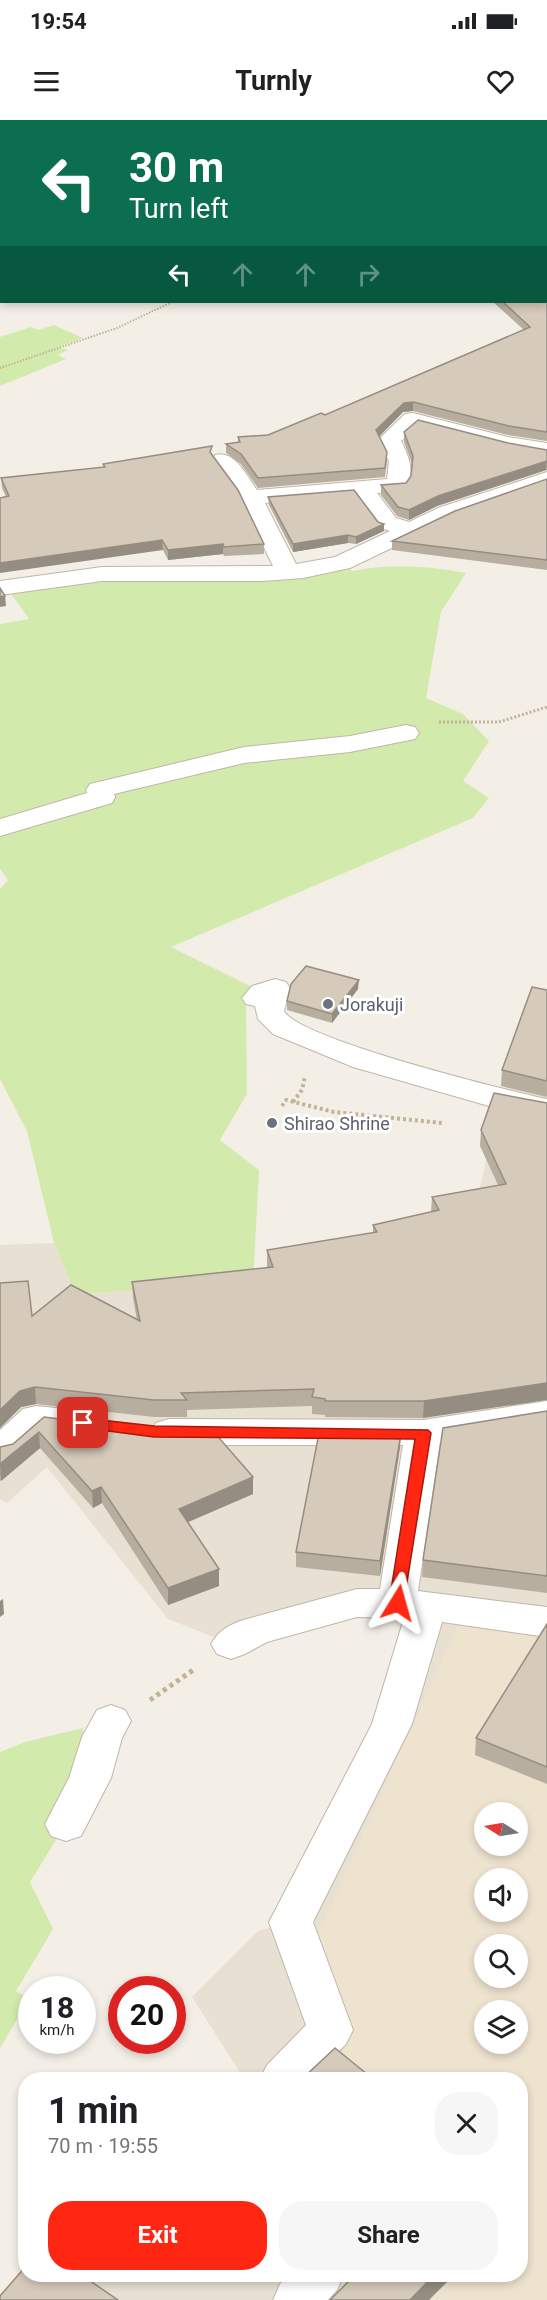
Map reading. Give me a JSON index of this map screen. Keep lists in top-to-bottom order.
{
  "places": ["Jorakuji", "Shirao Shrine"],
  "north": "left",
  "page": {
    "status": "19:54",
    "header": "Turnly",
    "turn": ["30 m", "Turn left"],
    "speed": "18 km/h",
    "limit": "20",
    "heading": ["1 min", "70 m · 19:55"],
    "buttons": ["Exit", "Share"]
  }
}
